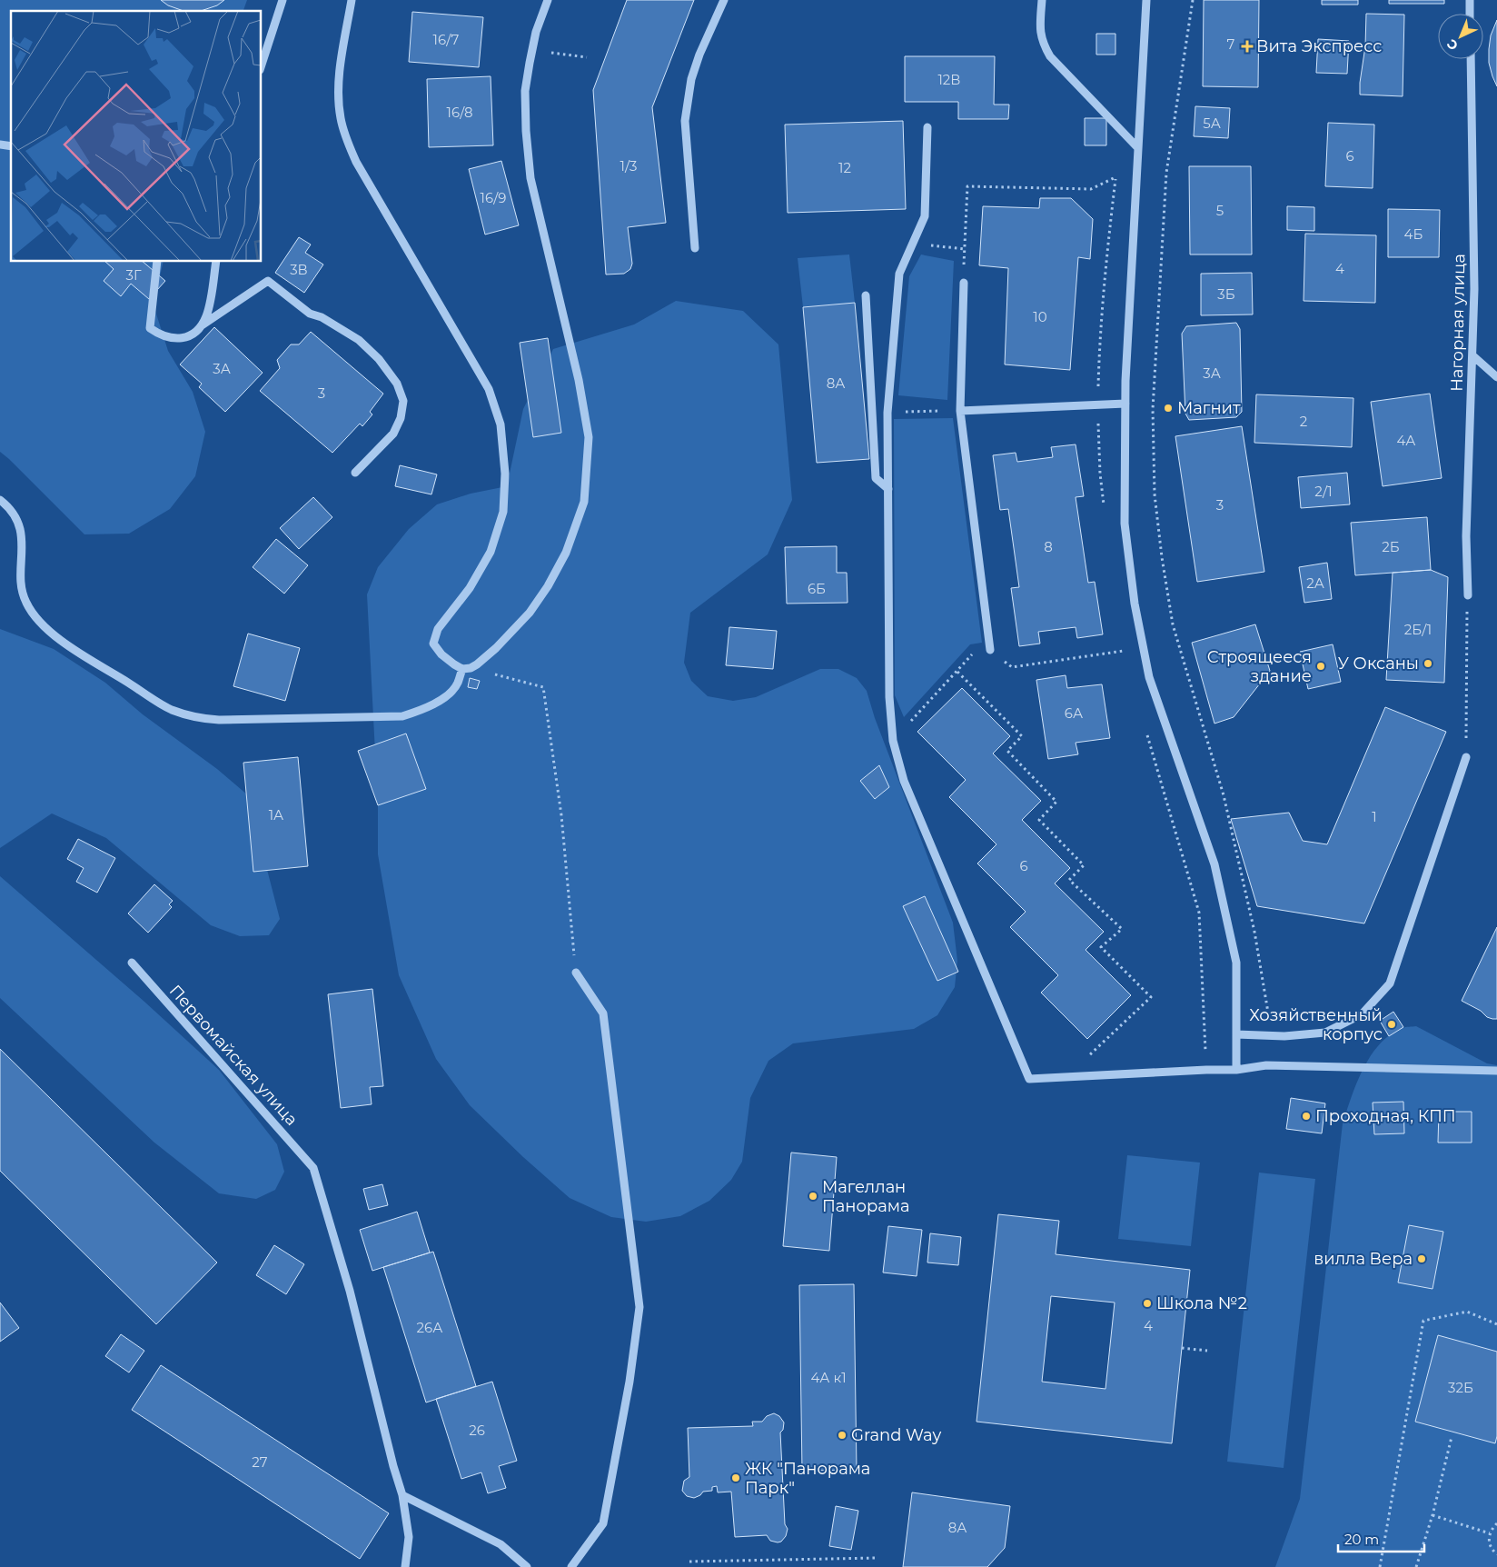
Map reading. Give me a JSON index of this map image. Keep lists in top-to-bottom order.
{
  "streets": {
    "street": ["Нагорная улица", "Первомайская улица"]
  },
  "places": {
    "health": ["Вита Экспресс"],
    "other": [
      "Магнит",
      "У Оксаны",
      "Строящееся здание",
      "Хозяйственный корпус",
      "Проходная, КПП",
      "Магеллан Панорама",
      "вилла Вера",
      "Школа №2",
      "Grand Way",
      "ЖК \"Панорама Парк\""
    ]
  },
  "house_numbers": [
    "16/7",
    "7",
    "12В",
    "16/8",
    "5А",
    "6",
    "1/3",
    "12",
    "16/9",
    "5",
    "4Б",
    "4",
    "3В",
    "3Г",
    "3Б",
    "10",
    "3А",
    "3А",
    "8А",
    "3",
    "2",
    "4А",
    "2/1",
    "3",
    "8",
    "2Б",
    "2А",
    "6Б",
    "2Б/1",
    "6А",
    "1А",
    "1",
    "6",
    "4",
    "26А",
    "4А к1",
    "32Б",
    "26",
    "27",
    "8А"
  ],
  "scale_bar": "20 m",
  "north": "bottom left"
}
